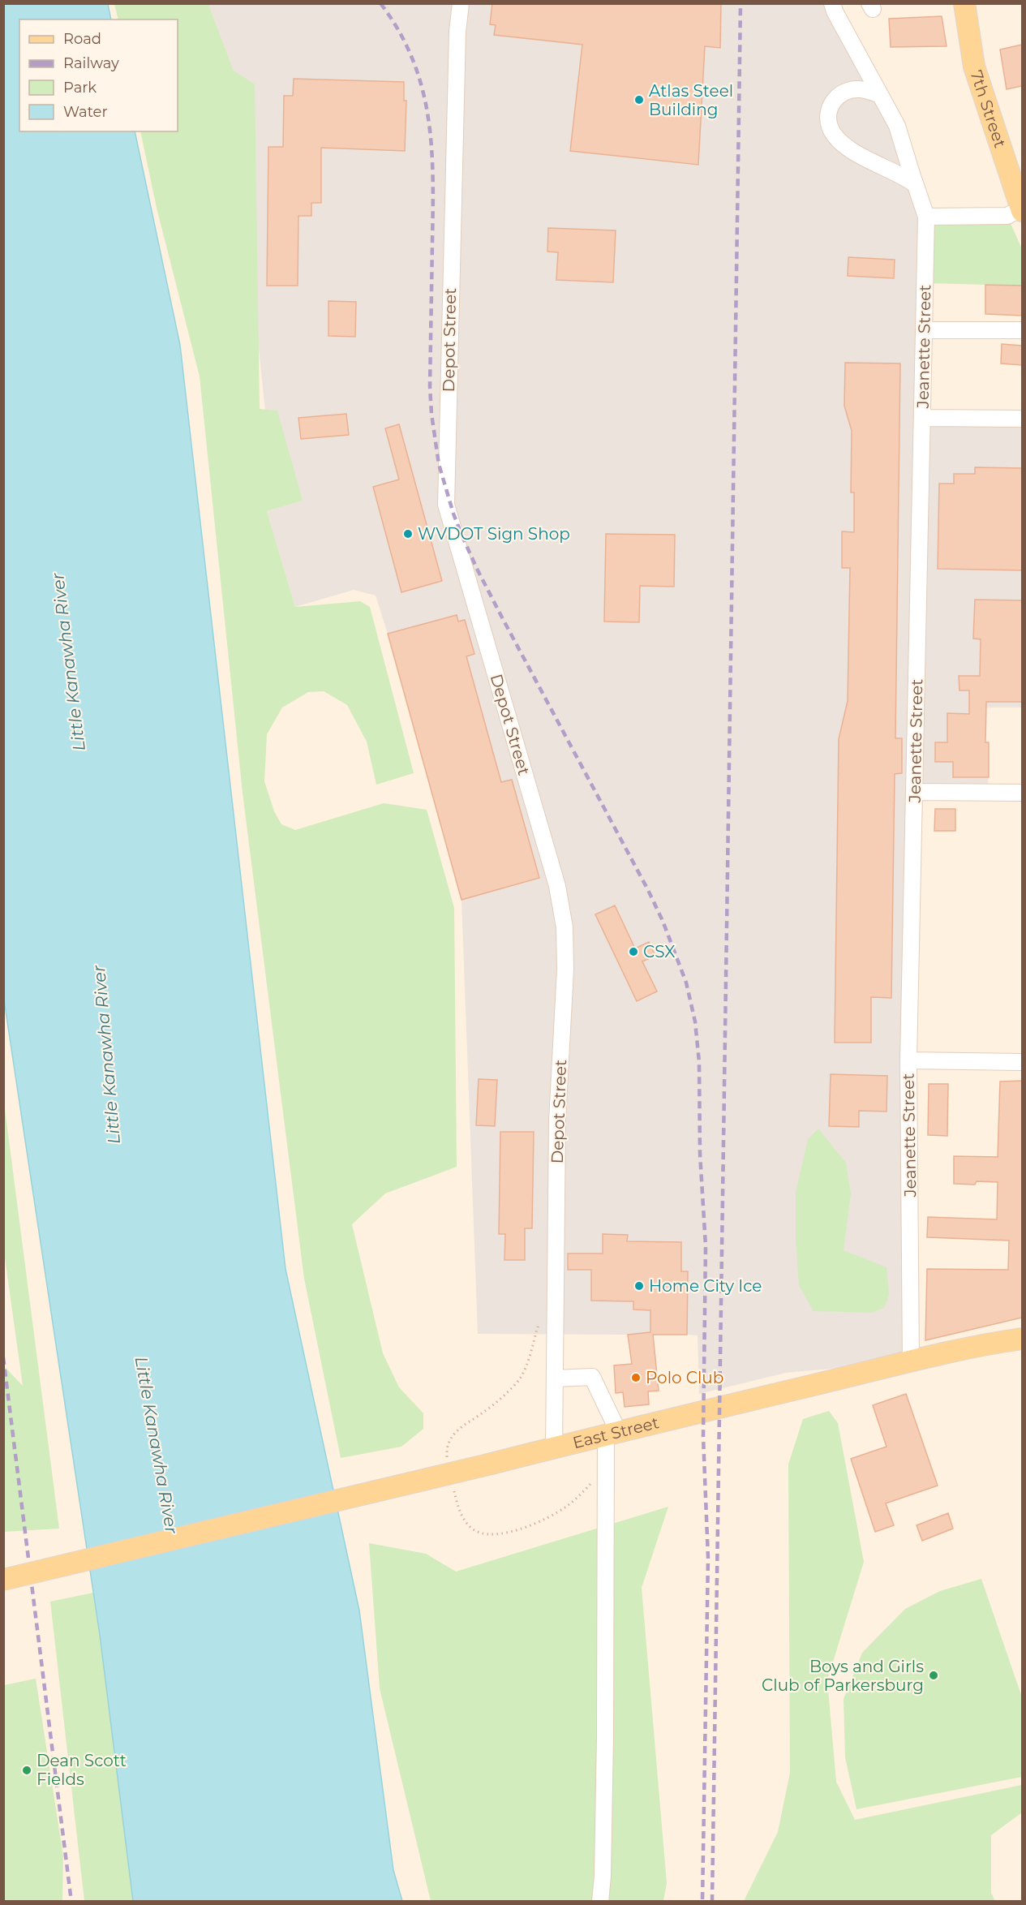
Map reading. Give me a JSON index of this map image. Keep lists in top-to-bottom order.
{
  "streets": {
    "main road": ["7th Street", "East Street"],
    "street": ["Depot Street", "Jeanette Street"]
  },
  "crossings": [
    ["Depot Street", "East Street"],
    ["Jeanette Street", "East Street"]
  ],
  "water": ["Little Kanawha River"],
  "places": [
    "Atlas Steel Building",
    "WVDOT Sign Shop",
    "CSX",
    "Home City Ice",
    "Polo Club",
    "Boys and Girls Club of Parkersburg",
    "Dean Scott Fields"
  ],
  "legend": [
    "Road",
    "Railway",
    "Park",
    "Water"
  ]
}
